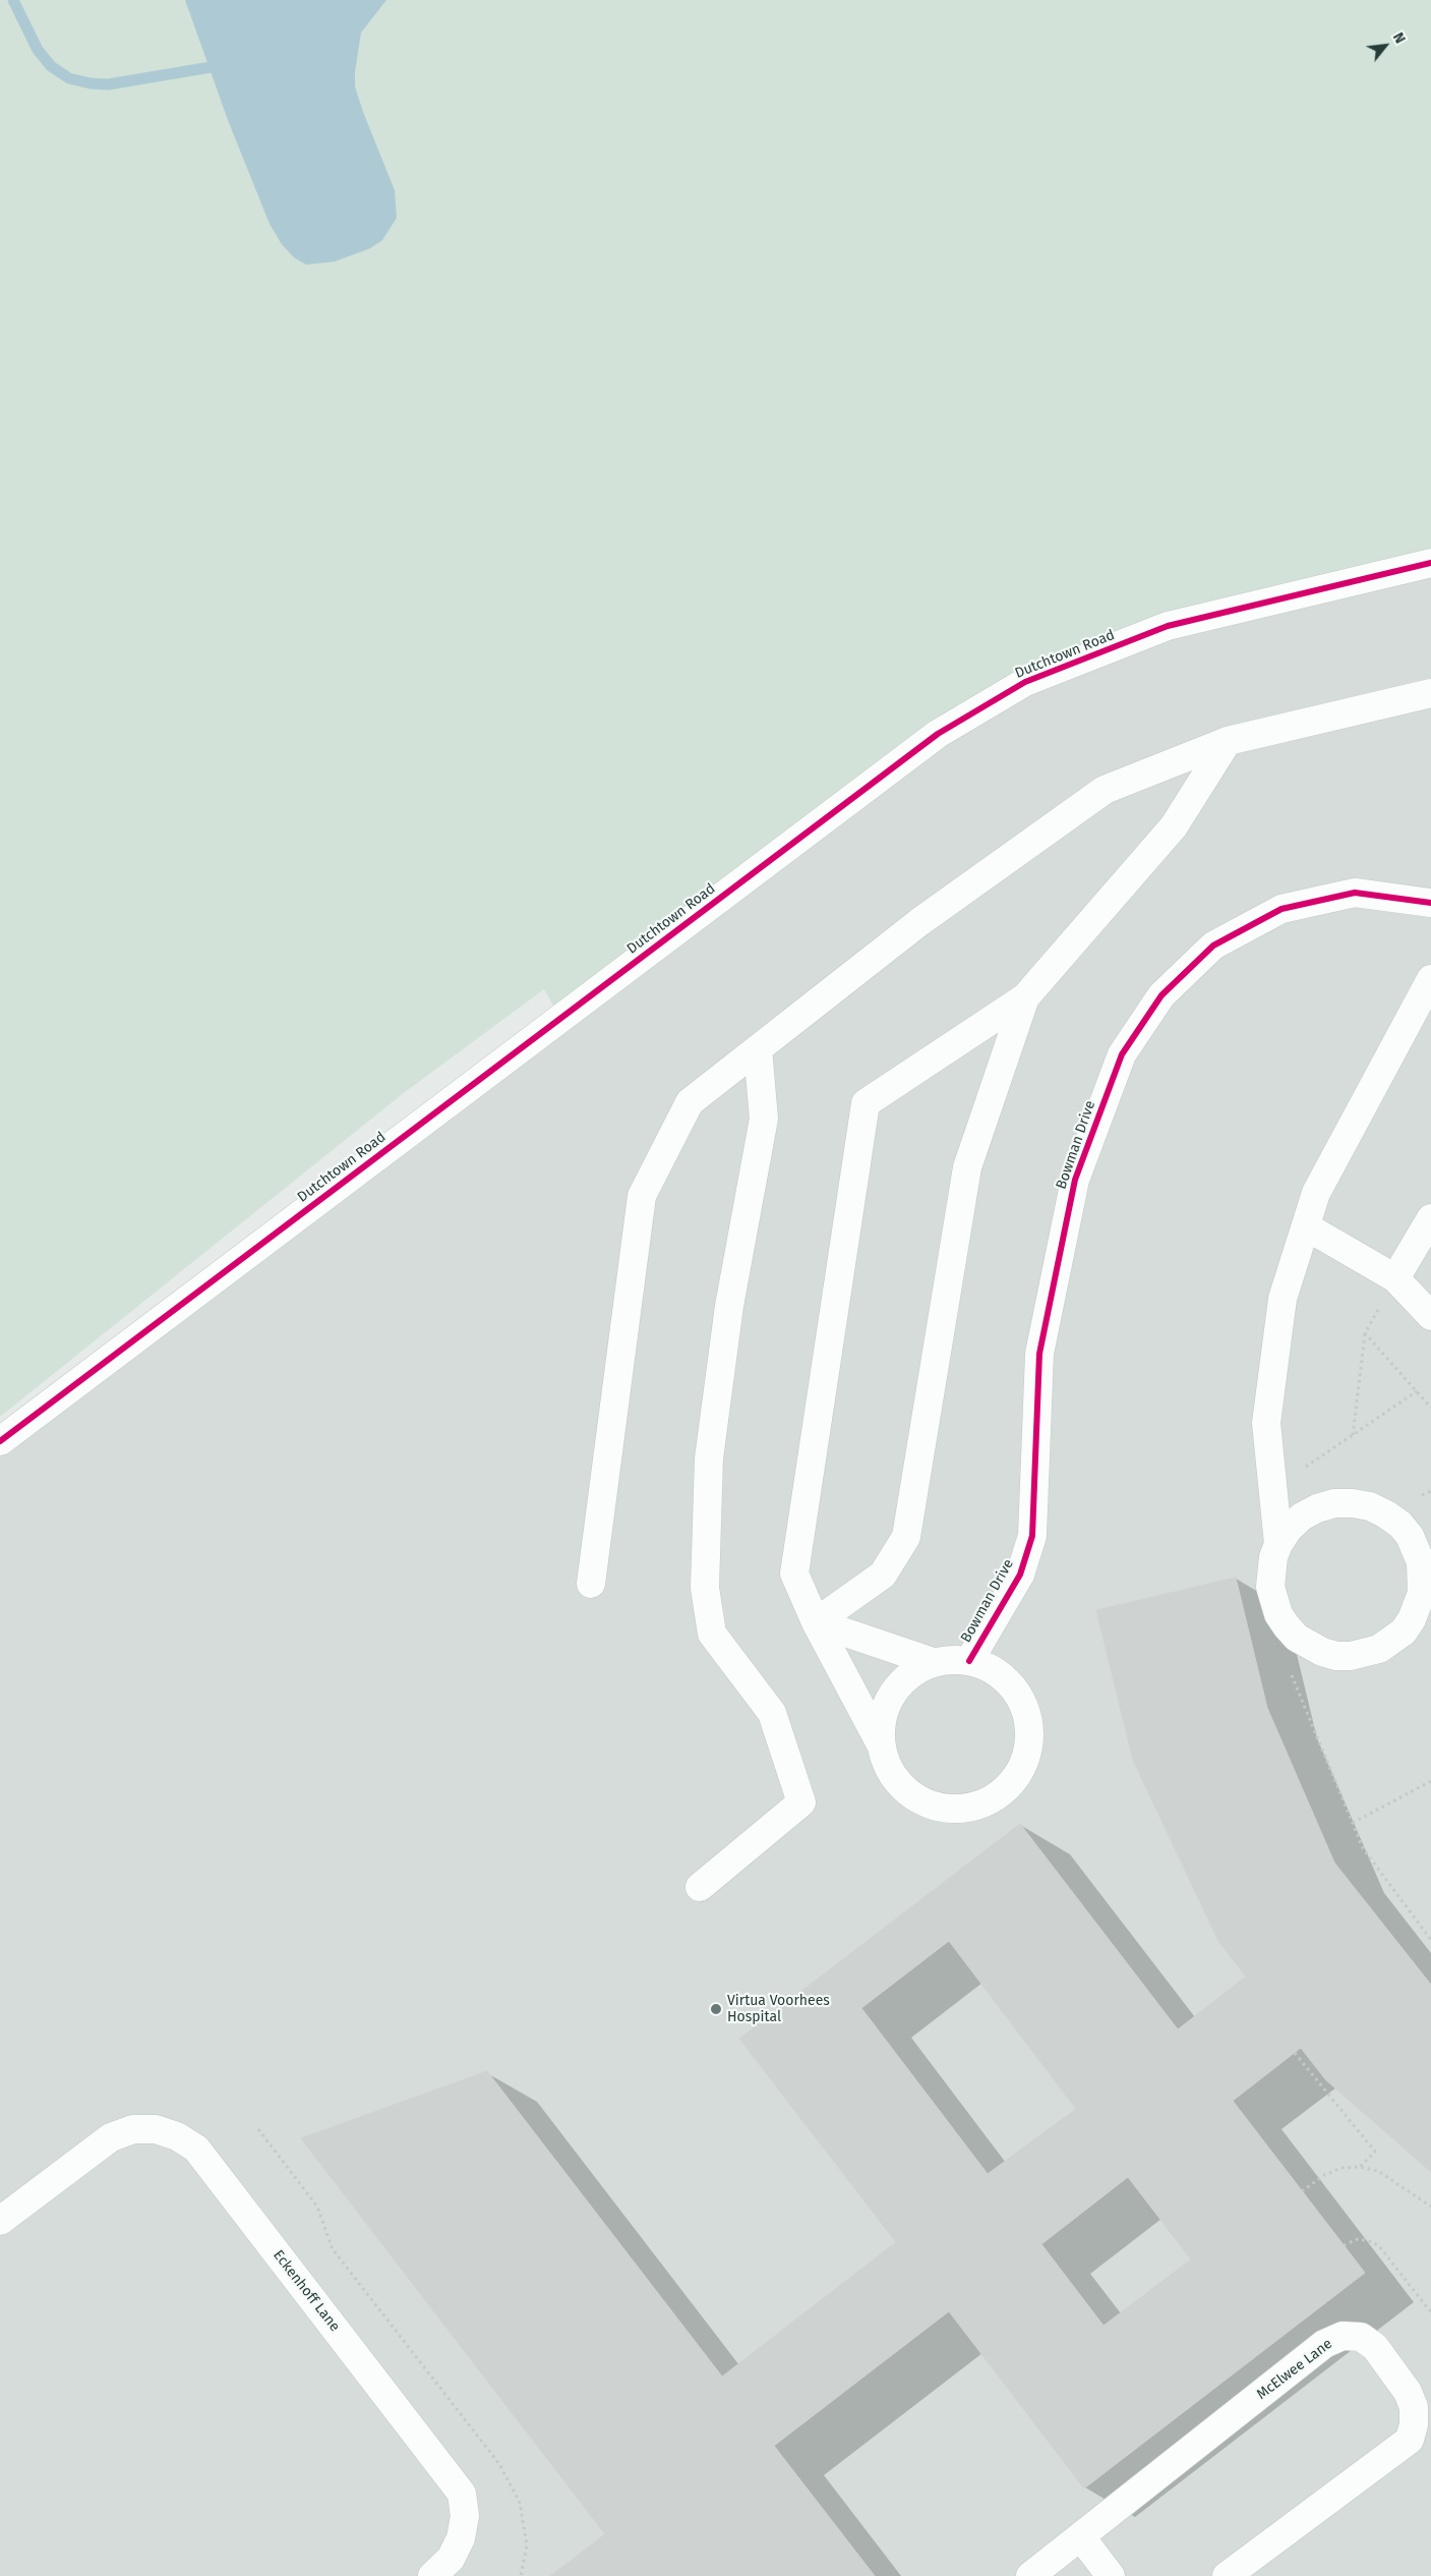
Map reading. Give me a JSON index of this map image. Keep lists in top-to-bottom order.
{
  "streets": {
    "street": [
      "Dutchtown Road",
      "Bowman Drive",
      "Eckenhoff Lane",
      "McElwee Lane"
    ]
  },
  "places": ["Virtua Voorhees Hospital"],
  "north": "top right"
}
